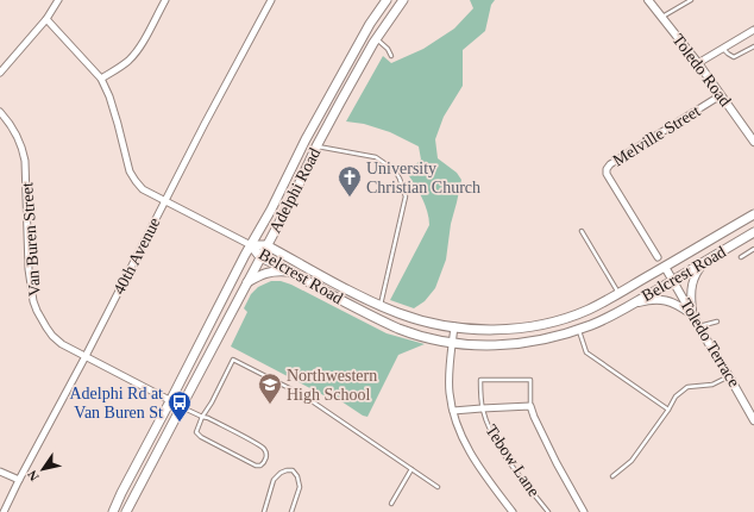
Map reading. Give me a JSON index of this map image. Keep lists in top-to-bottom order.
{
  "streets": {
    "main road": ["Adelphi Road", "Belcrest Road"],
    "street": [
      "Toledo Road",
      "Melville Street",
      "Van Buren Street",
      "40th Avenue",
      "Toledo Terrace"
    ],
    "lane": ["Tebow Lane"]
  },
  "crossings": [
    ["Toledo Road", "Melville Street"],
    ["Adelphi Road", "Van Buren Street"],
    ["Adelphi Road", "Belcrest Road"],
    ["Van Buren Street", "40th Avenue"],
    ["Belcrest Road", "Toledo Terrace"]
  ],
  "places": {
    "church": ["University Christian Church"],
    "school or university": ["Northwestern High School"],
    "bus stop": ["Adelphi Rd at Van Buren St"]
  },
  "north": "bottom left"
}
